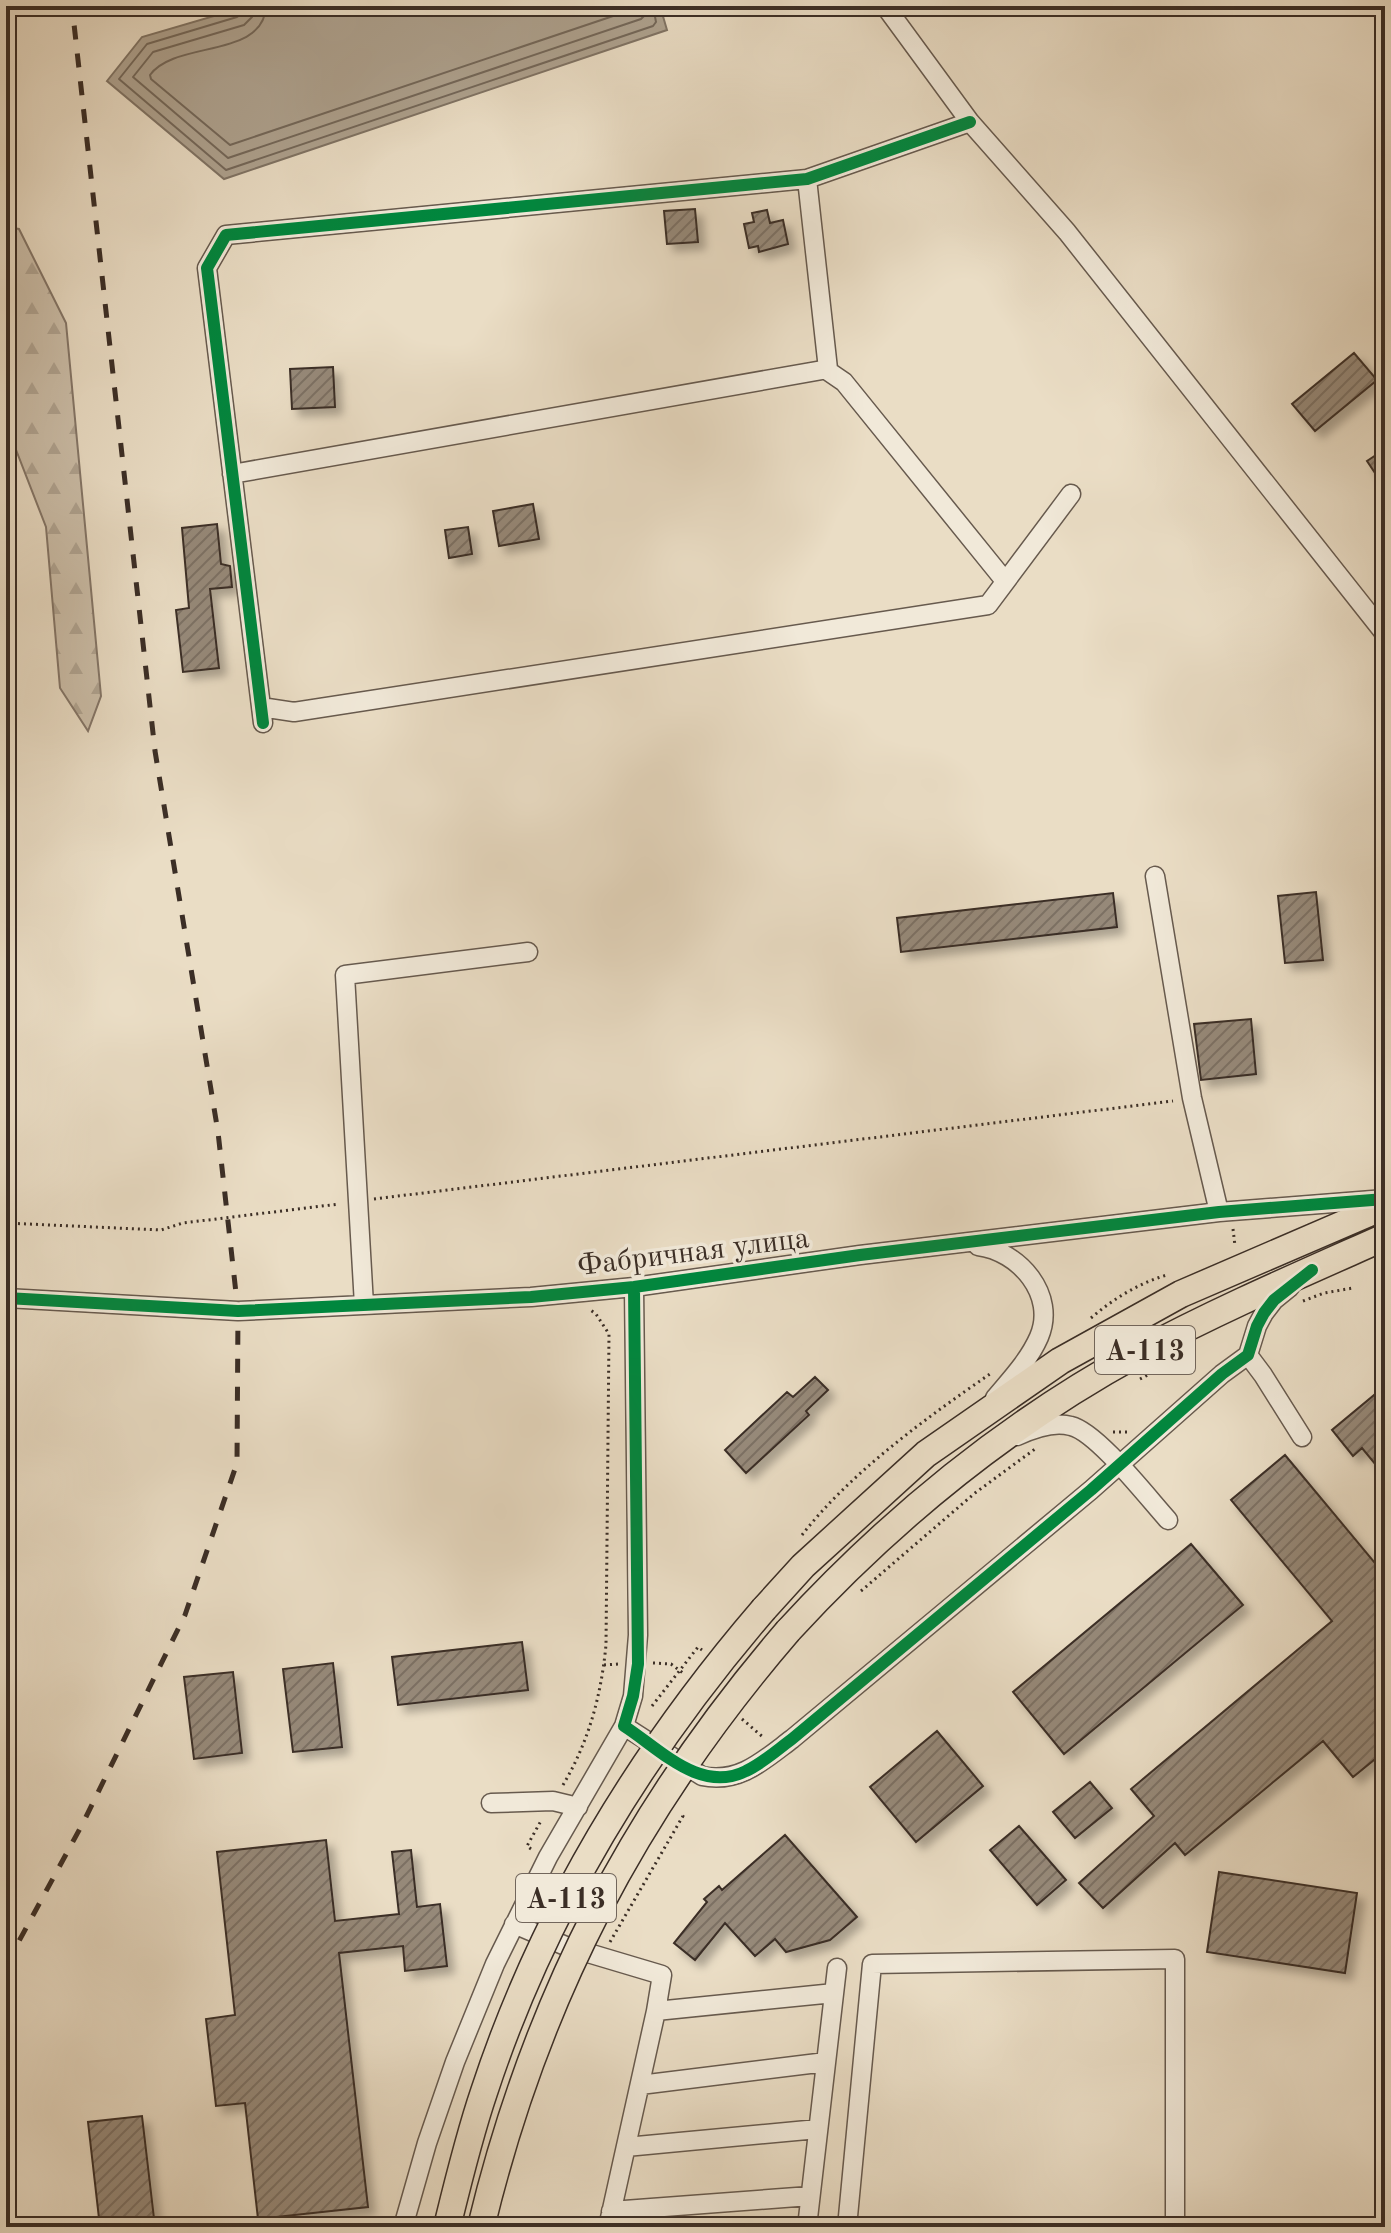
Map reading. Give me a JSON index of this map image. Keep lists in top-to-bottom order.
{
  "streets": {
    "highway": ["А-113"],
    "street": ["Фабричная улица"]
  }
}
